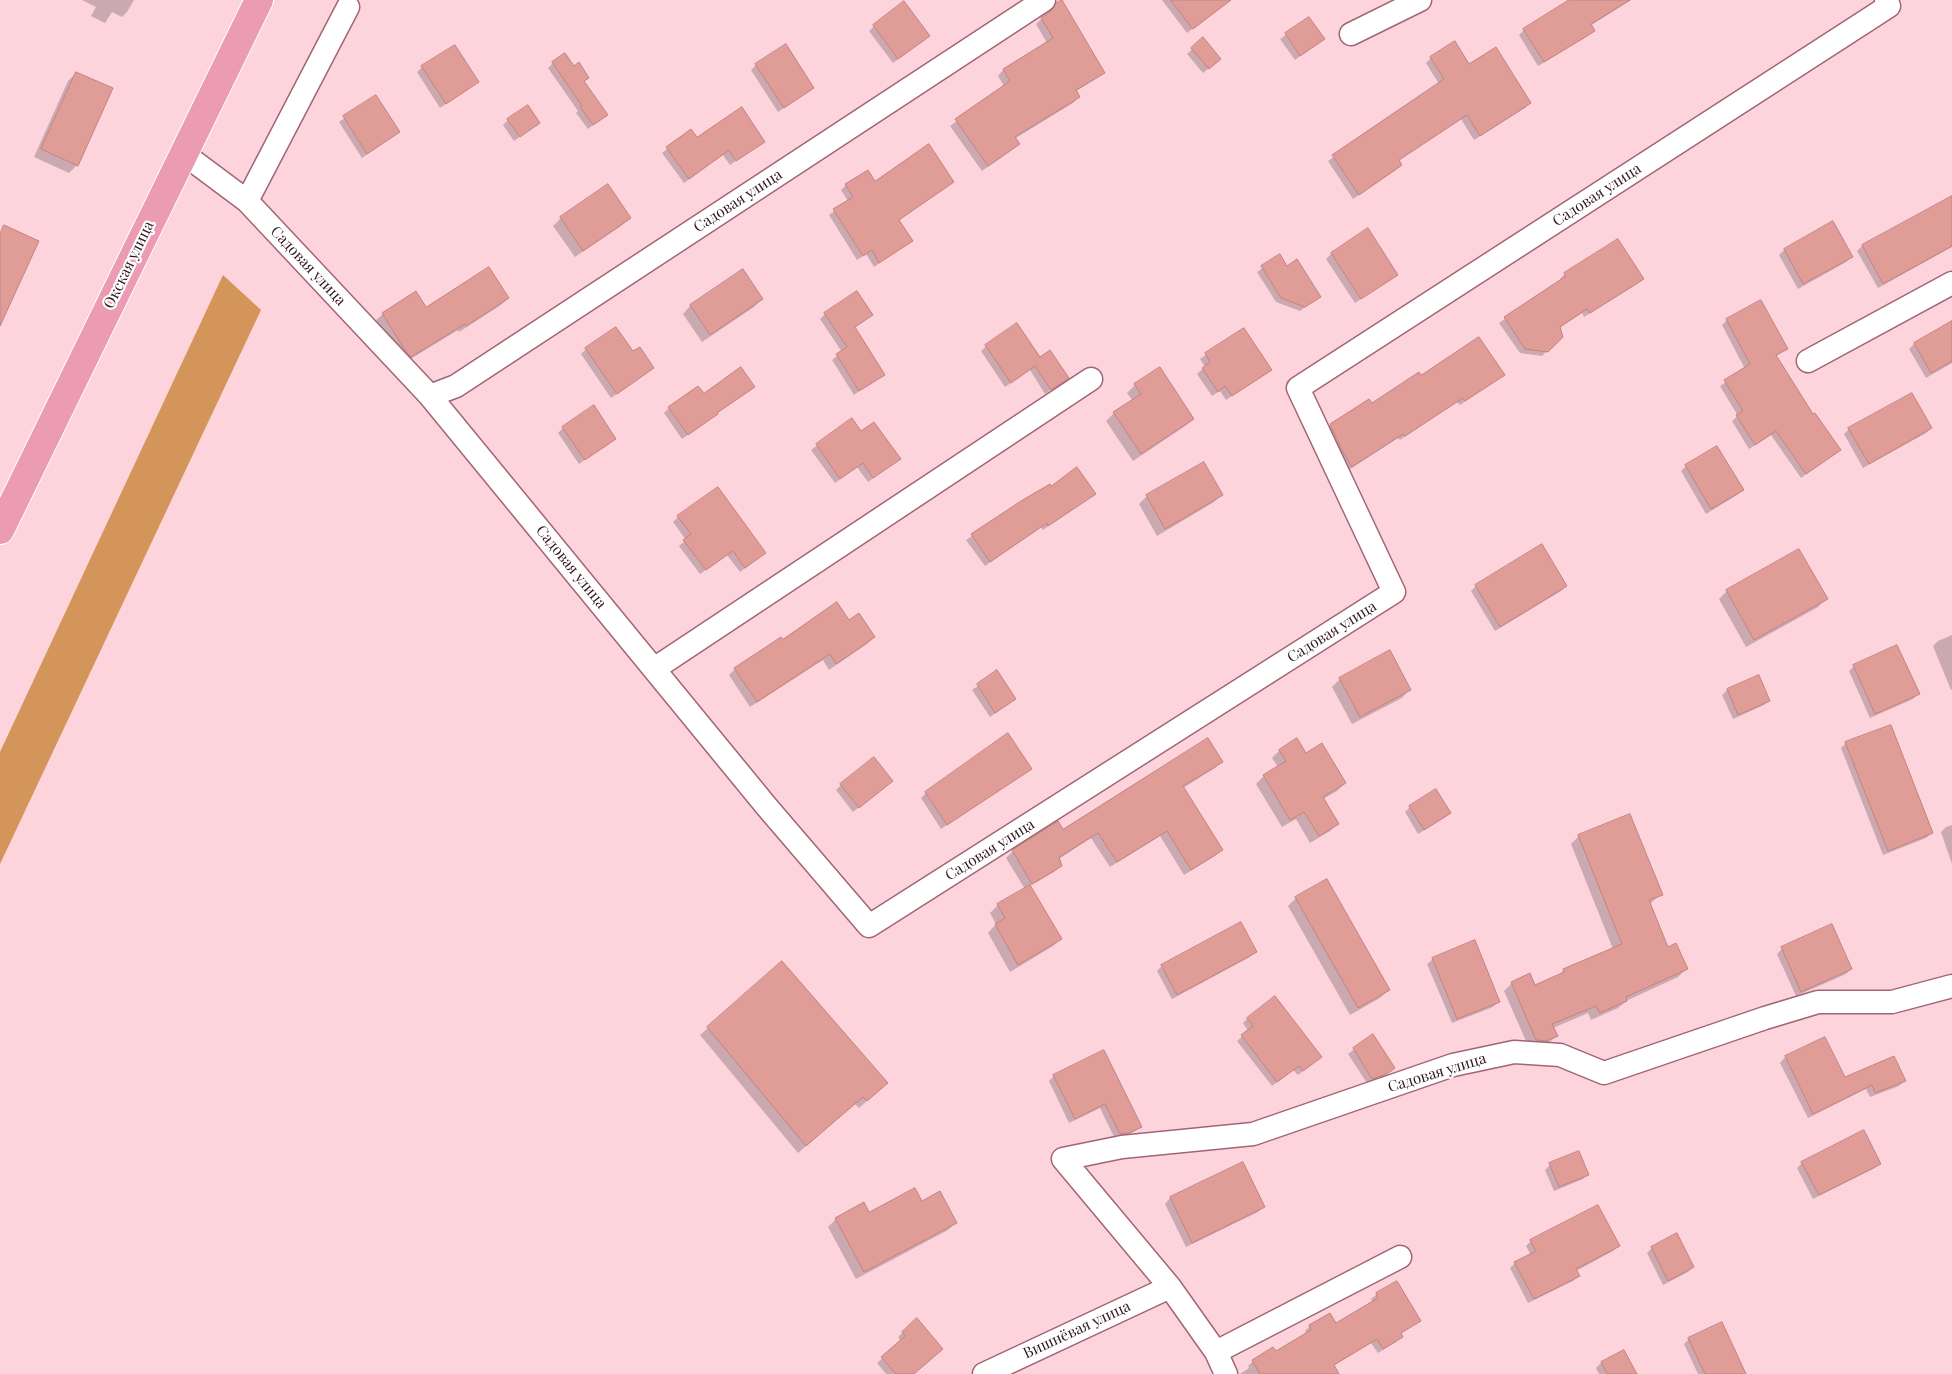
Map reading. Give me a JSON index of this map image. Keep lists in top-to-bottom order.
{
  "streets": {
    "main road": ["Окская улица"],
    "street": ["Садовая улица", "Вишнёвая улица"]
  },
  "crossings": [
    ["Садовая улица", "Окская улица"],
    ["Садовая улица", "Вишнёвая улица"]
  ]
}
